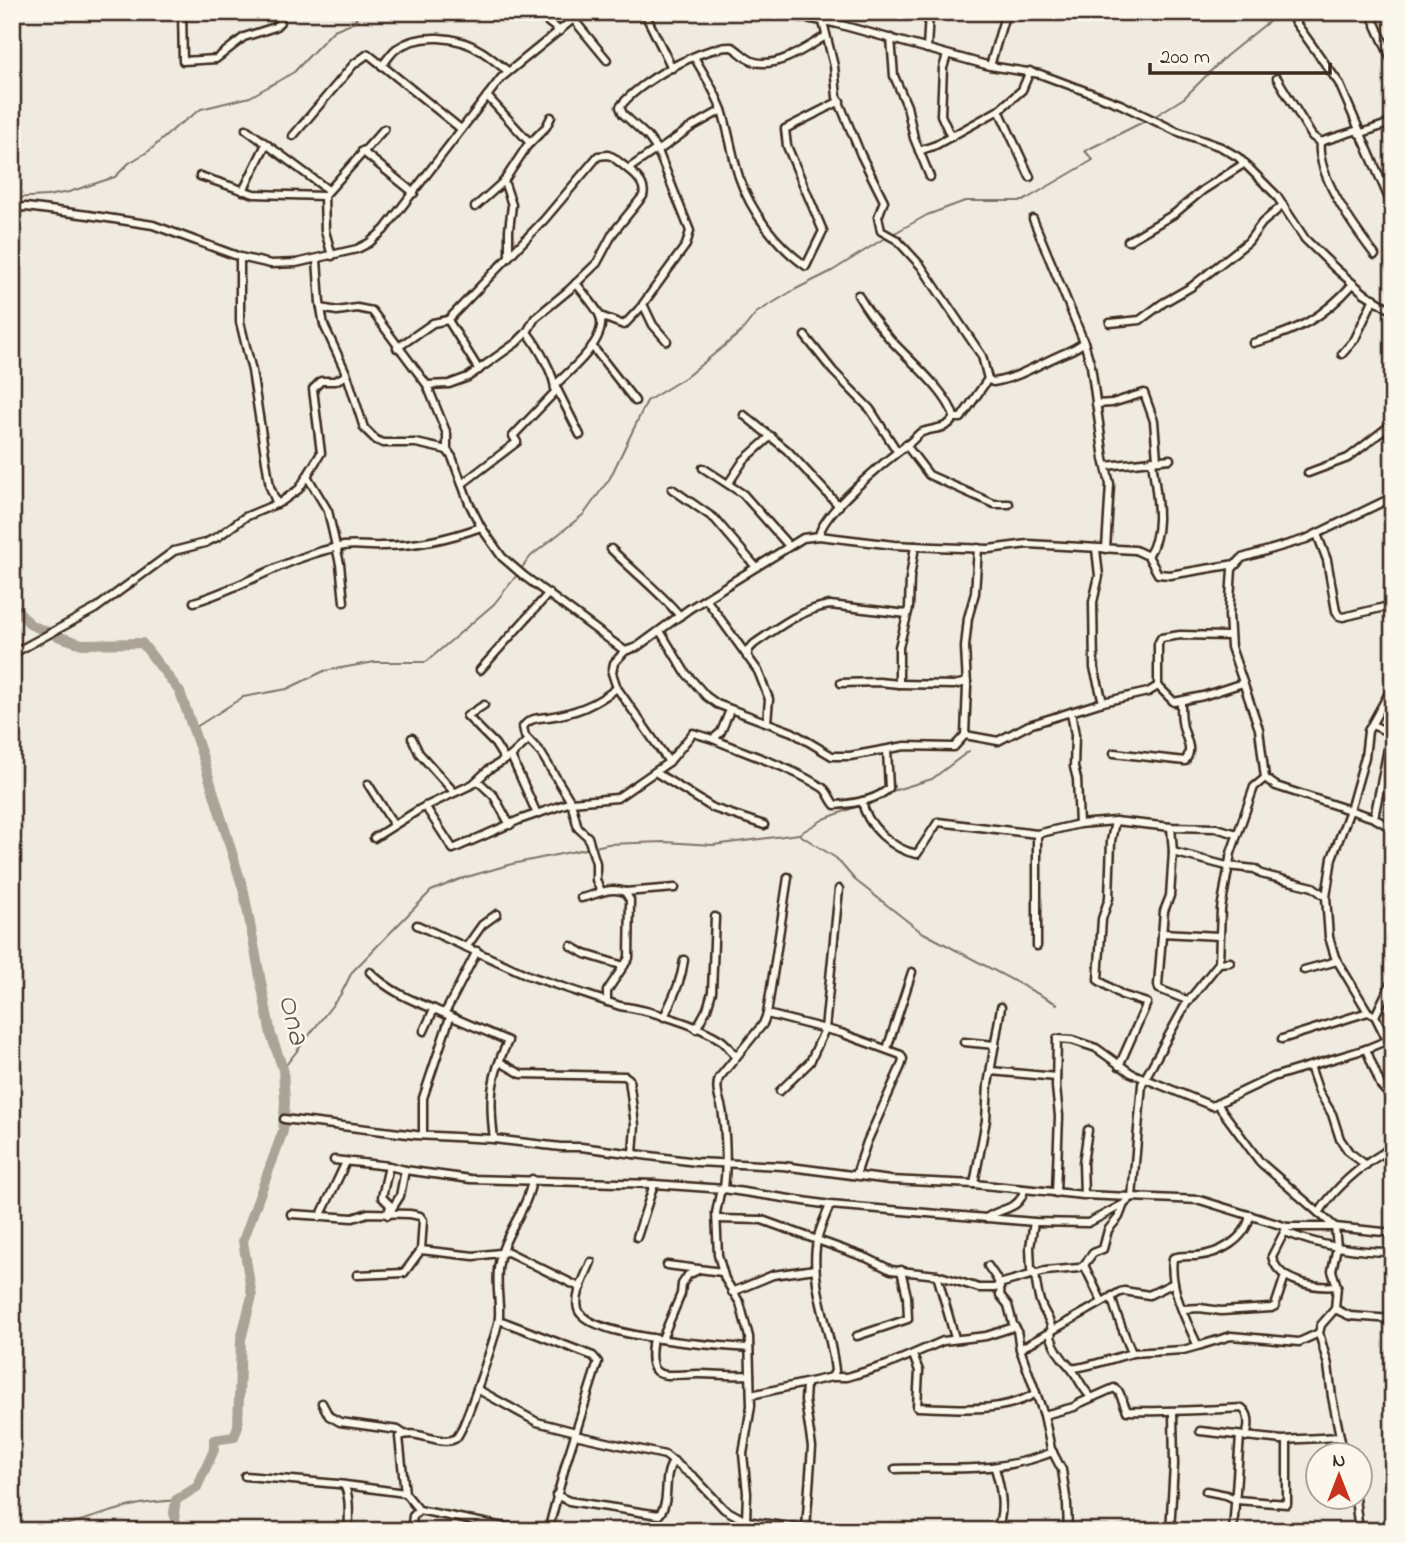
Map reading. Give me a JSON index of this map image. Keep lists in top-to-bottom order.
{
  "water": ["Ona"],
  "scale_bar": "200 m",
  "north": "top"
}
